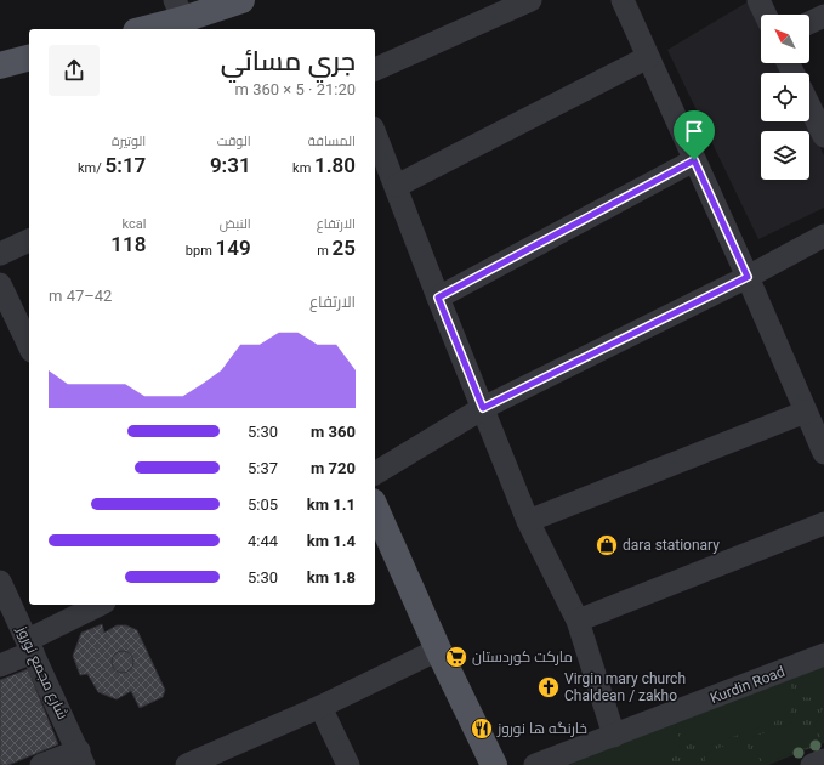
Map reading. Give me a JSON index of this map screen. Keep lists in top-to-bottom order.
{
  "streets": {
    "street": ["شارع مجمع نوروز", "Kurdin Road"]
  },
  "places": {
    "shop": ["dara stationary"],
    "supermarket": ["ماركت كوردستان"],
    "church": ["Virgin mary church Chaldean / zakho"],
    "restaurant": ["خارنگه ها نوروز"]
  },
  "north": "top left",
  "page": {
    "heading": ["جري مسائي", "21:20 · 5 × 360 m"],
    "stats": [
      ["المسافة", "1.80 km"],
      ["الوقت", "9:31"],
      ["الوتيرة", "5:17 /km"],
      ["الارتفاع", "25 m"],
      ["النبض", "149 bpm"],
      ["kcal", "118"]
    ],
    "chart": ["الارتفاع", "42–47 m"],
    "list": [
      {
        "name": "360 m",
        "note": "5:30"
      },
      {
        "name": "720 m",
        "note": "5:37"
      },
      {
        "name": "1.1 km",
        "note": "5:05"
      },
      {
        "name": "1.4 km",
        "note": "4:44"
      },
      {
        "name": "1.8 km",
        "note": "5:30"
      }
    ]
  }
}
